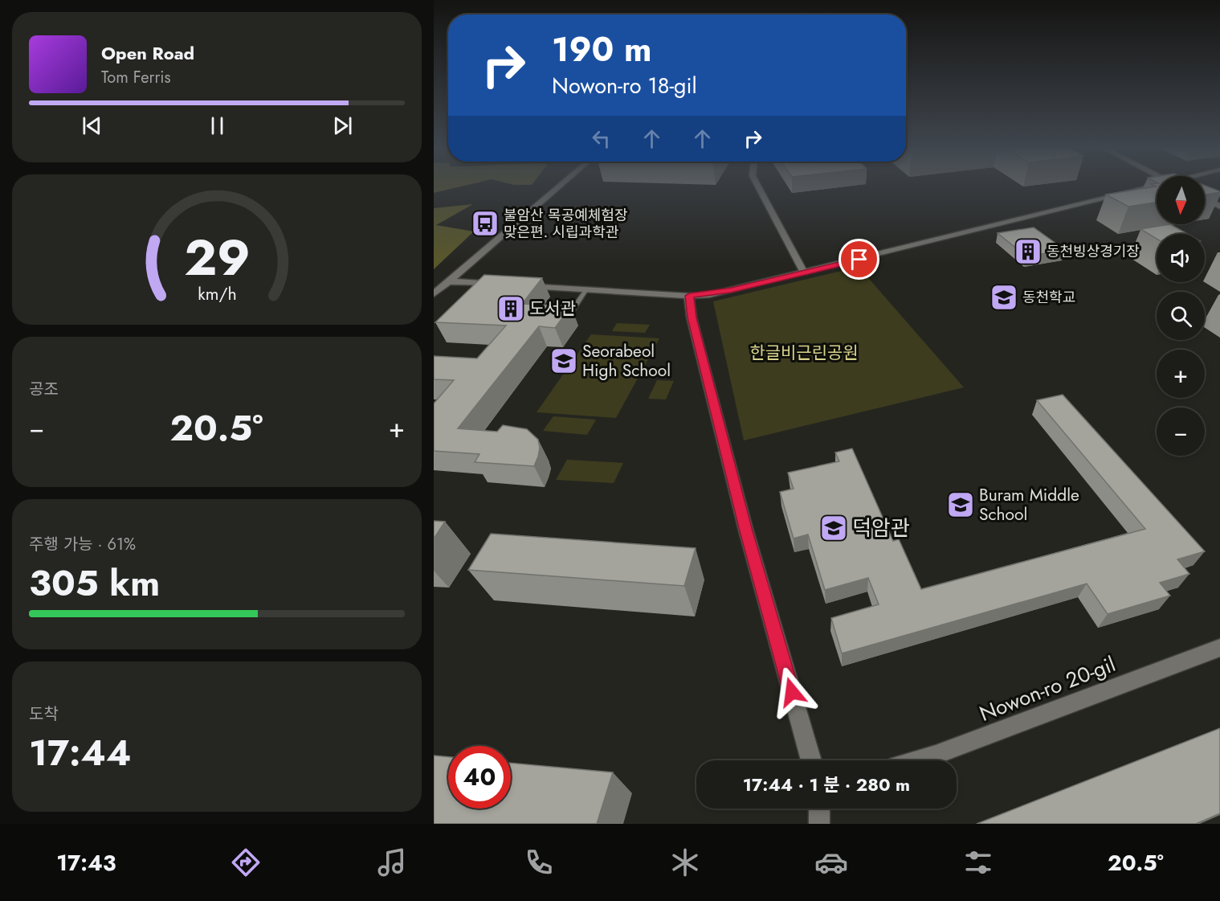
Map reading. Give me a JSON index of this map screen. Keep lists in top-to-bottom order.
{
  "streets": {
    "street": ["Nowon-ro 20-gil"]
  },
  "parks": ["한글비근린공원"],
  "places": {
    "bus stop": ["불암산 목공예체험장 맞은편. 시립과학관"],
    "building": ["동천빙상경기장", "도서관"],
    "school or university": [
      "동천학교",
      "Seorabeol High School",
      "Buram Middle School",
      "덕암관"
    ]
  },
  "north": "bottom",
  "page": {
    "turn": ["190 m", "Nowon-ro 18-gil"],
    "song": ["Open Road", "Tom Ferris"],
    "map_buttons": ["+", "−"],
    "tile": [
      "공조",
      ["주행 가능 · 61%", "305 km"],
      ["도착", "17:44"]
    ],
    "heat": ["−", "20.5°", "+"],
    "limit": "40",
    "trip": "17:44 · 1 분 · 280 m",
    "tabs": ["17:43", "20.5°"],
    "gauge": ["29", "km/h"]
  }
}
